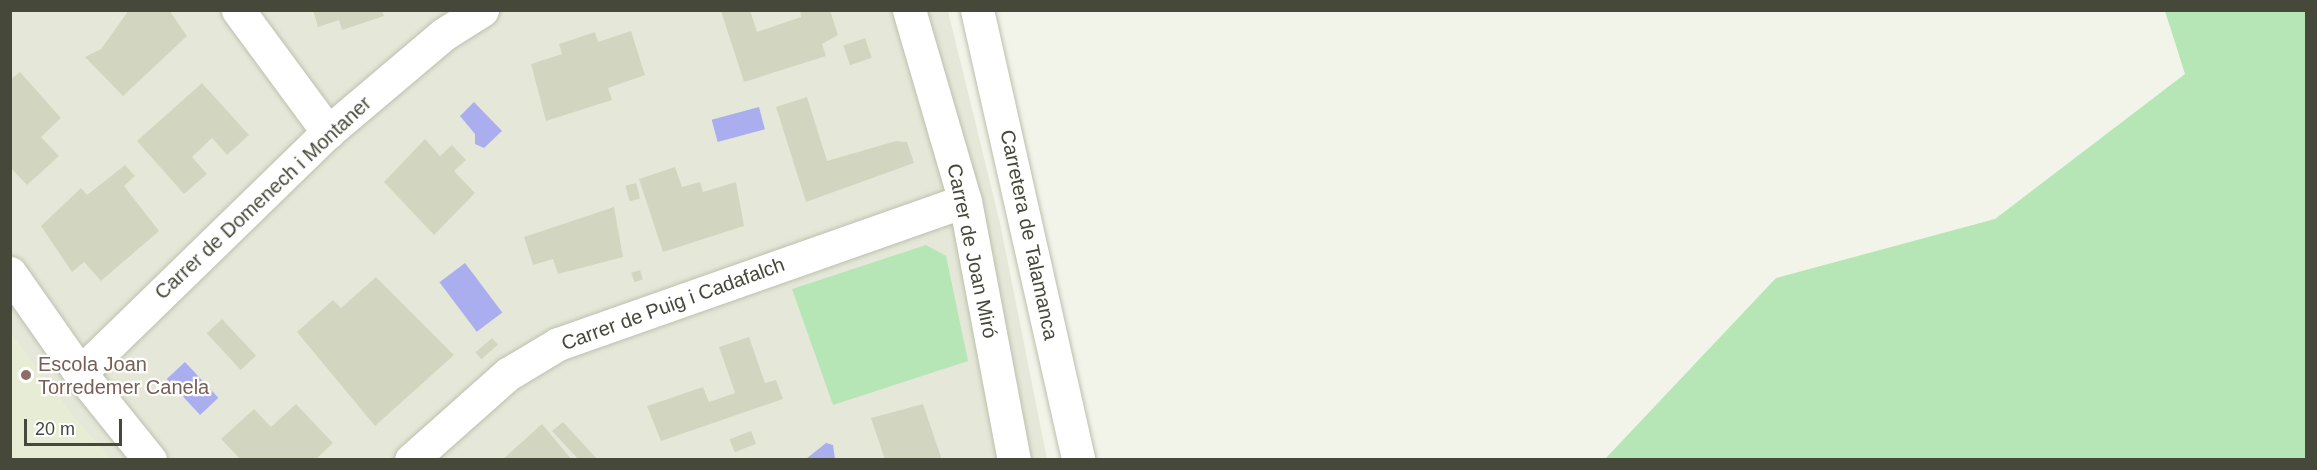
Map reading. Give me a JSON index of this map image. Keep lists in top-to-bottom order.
{
  "streets": {
    "street": [
      "Carrer de Domenech i Montaner",
      "Carretera de Talamanca",
      "Carrer de Joan Miró",
      "Carrer de Puig i Cadafalch"
    ]
  },
  "crossings": [
    ["Carrer de Joan Miró", "Carrer de Puig i Cadafalch"]
  ],
  "places": ["Escola Joan Torredemer Canela"],
  "scale_bar": "20 m"
}
